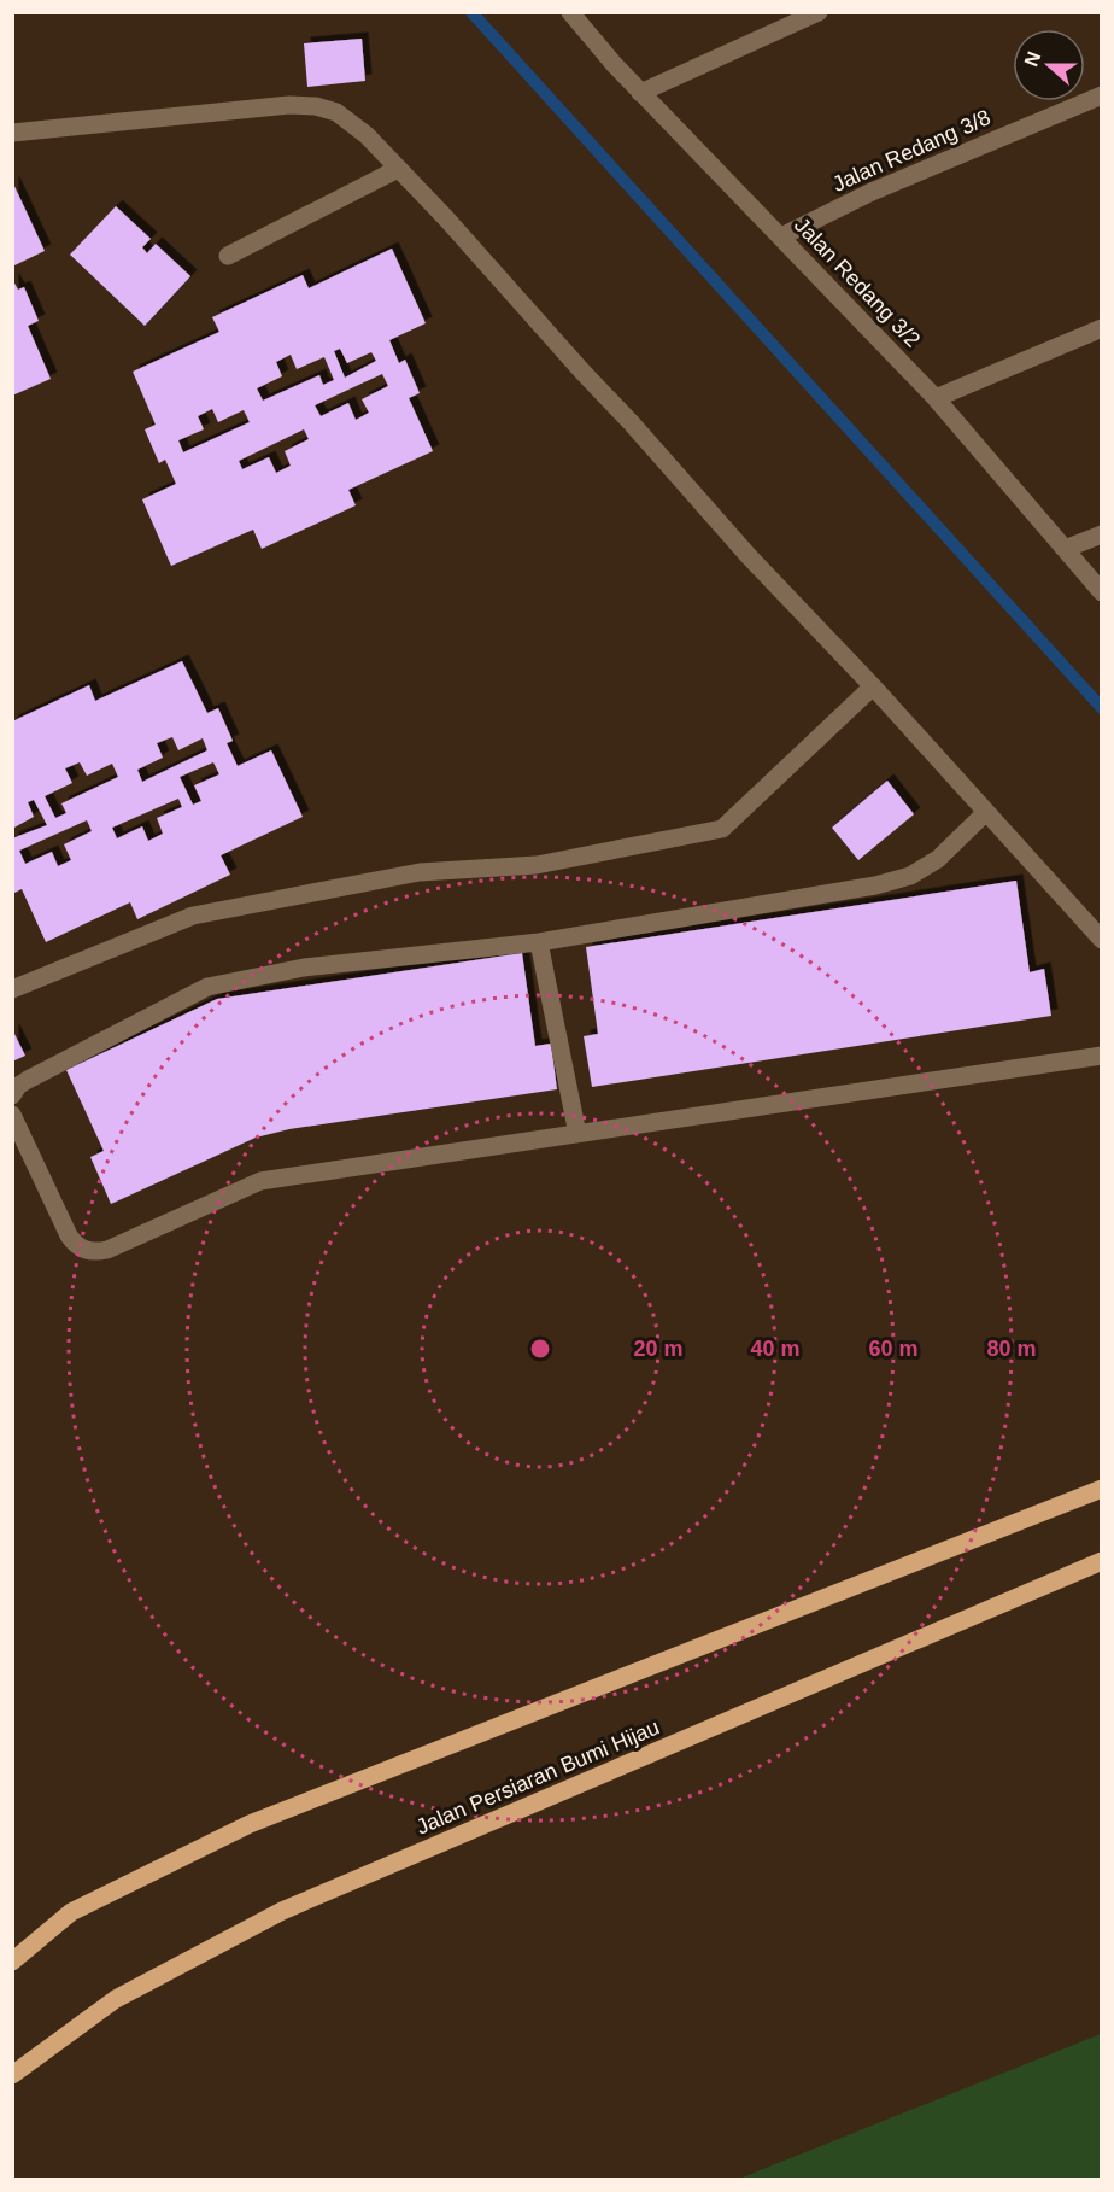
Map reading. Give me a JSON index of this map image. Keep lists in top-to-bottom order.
{
  "streets": {
    "main road": ["Jalan Persiaran Bumi Hijau"],
    "street": ["Jalan Redang 3/8", "Jalan Redang 3/2"]
  },
  "crossings": [
    ["Jalan Redang 3/8", "Jalan Redang 3/2"]
  ],
  "north": "left",
  "rings": [
    "20 m",
    "40 m",
    "60 m",
    "80 m"
  ]
}
